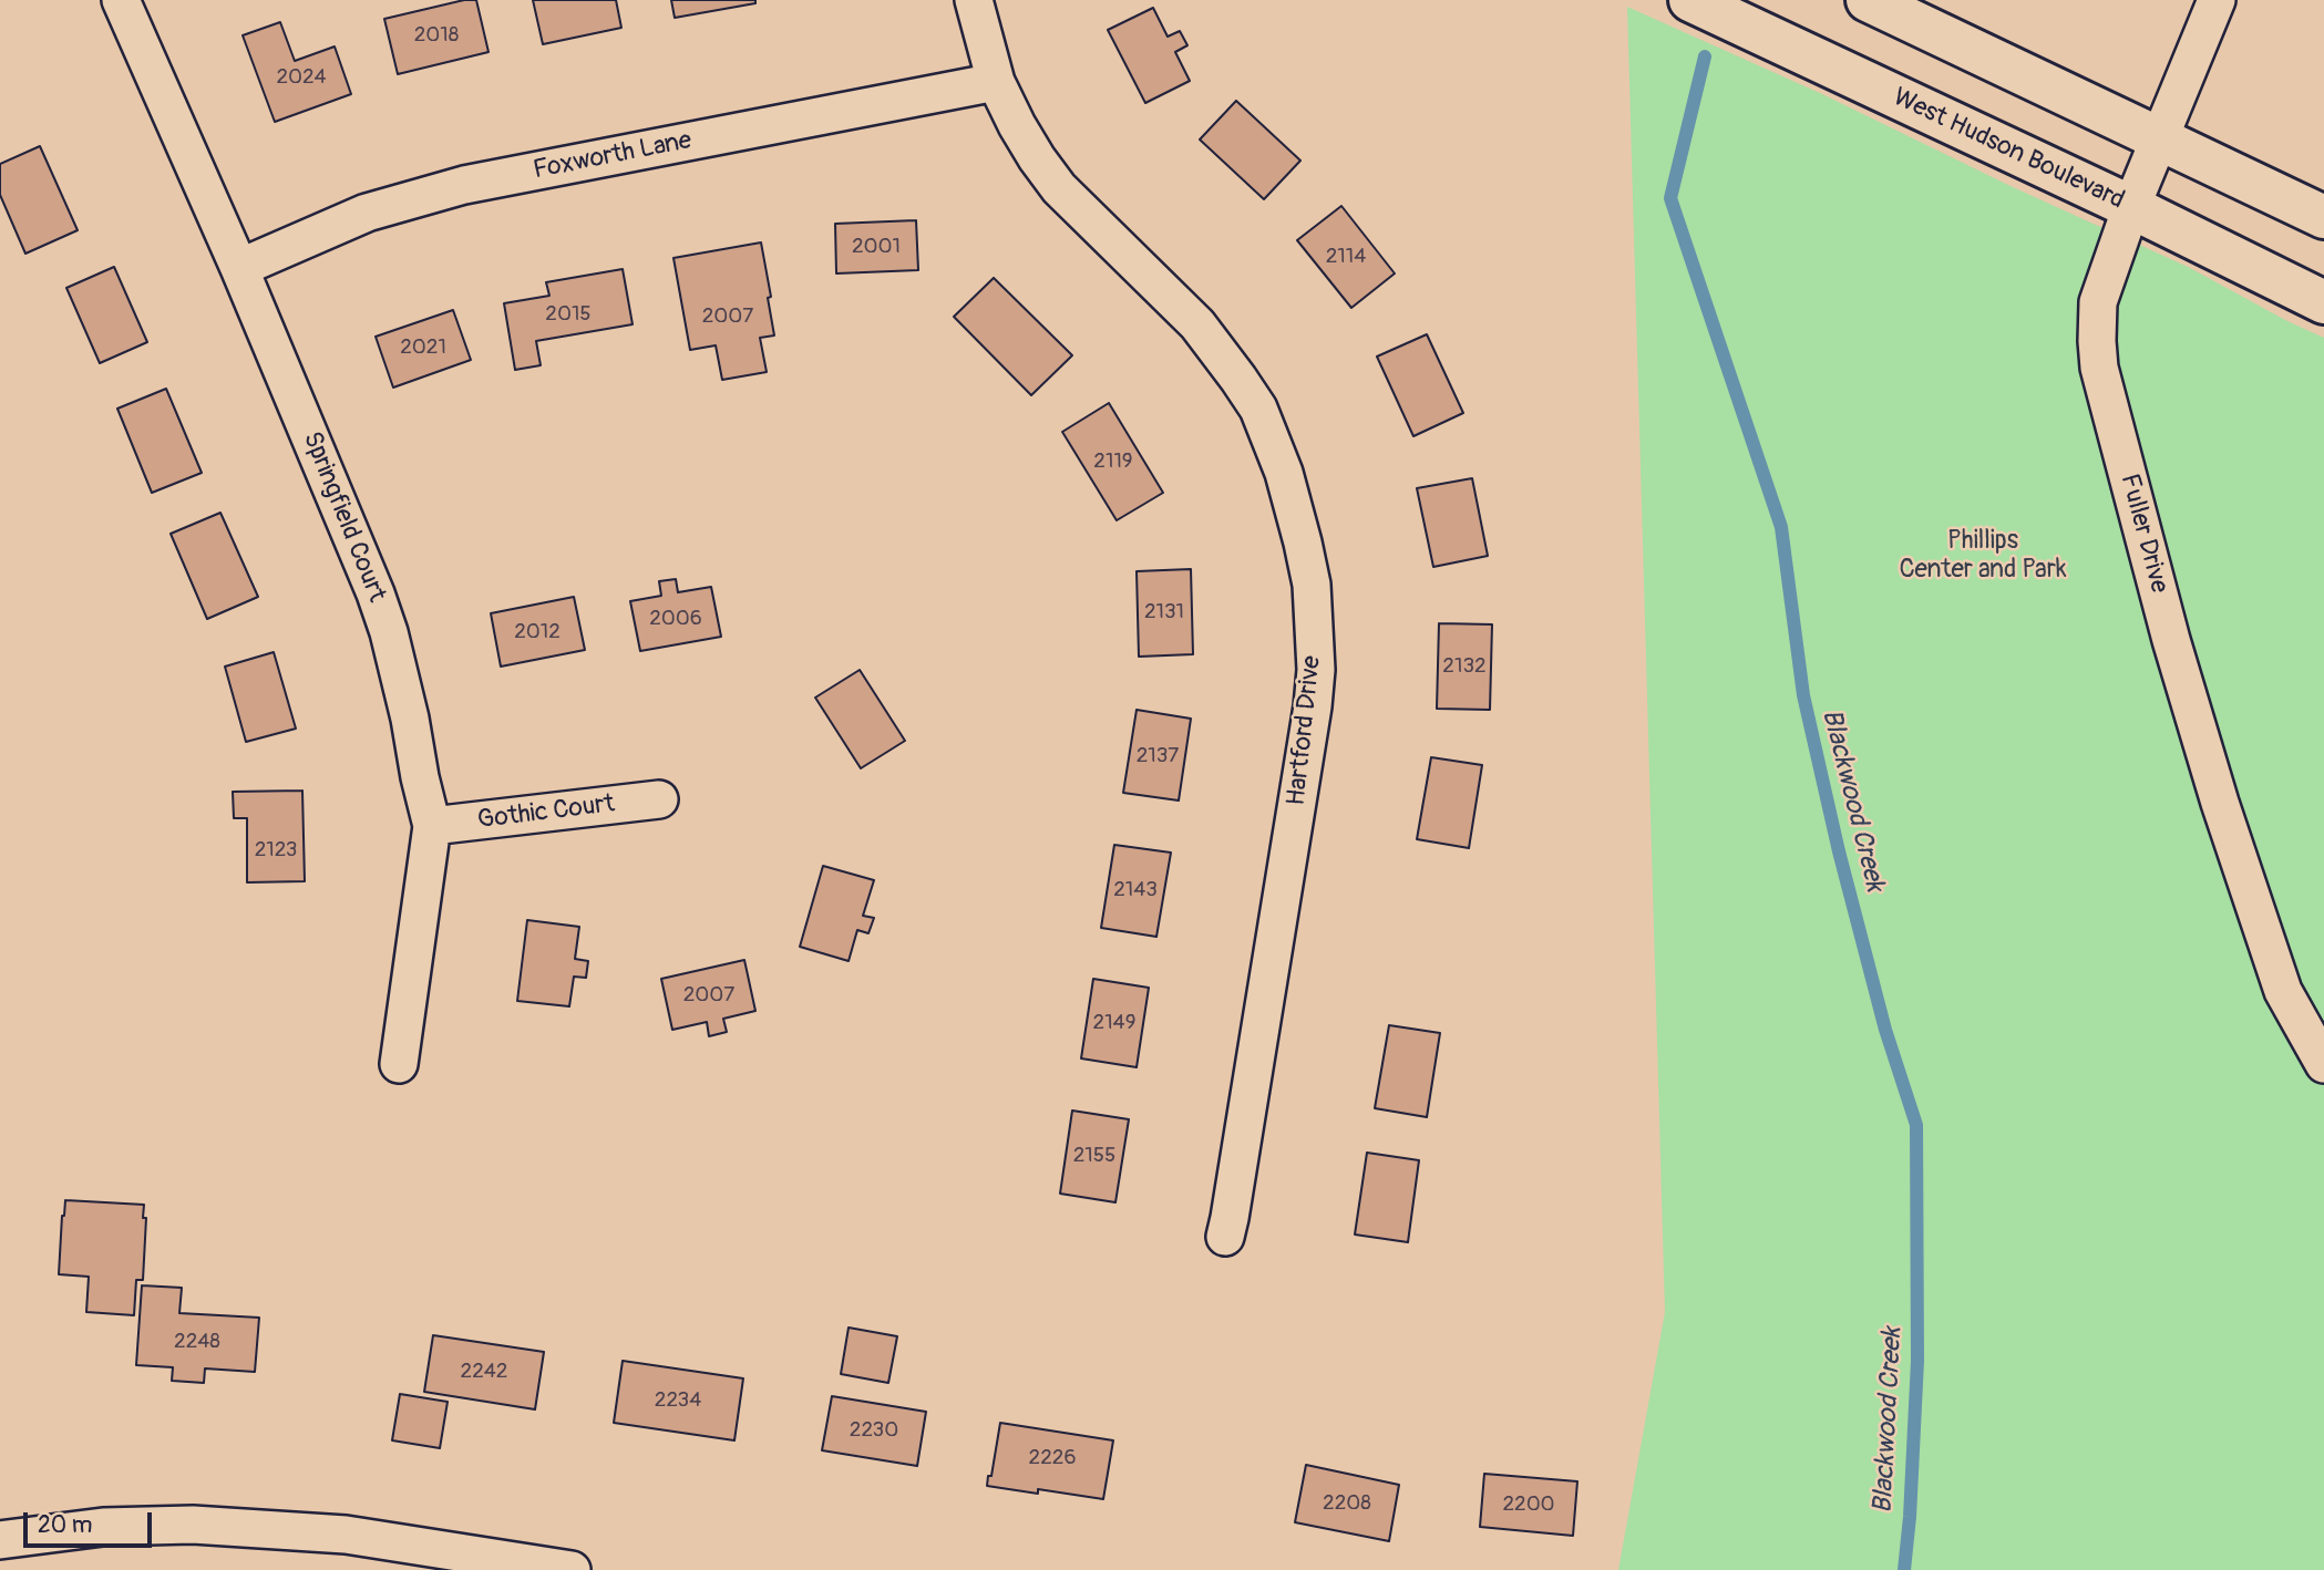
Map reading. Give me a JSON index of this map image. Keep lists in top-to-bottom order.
{
  "streets": {
    "main road": ["West Hudson Boulevard"],
    "street": [
      "Foxworth Lane",
      "Springfield Court",
      "Fuller Drive",
      "Hartford Drive",
      "Gothic Court"
    ]
  },
  "crossings": [
    ["West Hudson Boulevard", "Fuller Drive"],
    ["Foxworth Lane", "Springfield Court"],
    ["Foxworth Lane", "Hartford Drive"],
    ["Springfield Court", "Gothic Court"]
  ],
  "water": ["Blackwood Creek"],
  "parks": ["Phillips Center and Park"],
  "house_numbers": [
    "2018",
    "2024",
    "2001",
    "2114",
    "2015",
    "2007",
    "2021",
    "2119",
    "2131",
    "2006",
    "2012",
    "2132",
    "2137",
    "2123",
    "2143",
    "2007",
    "2149",
    "2155",
    "2248",
    "2242",
    "2234",
    "2230",
    "2226",
    "2208",
    "2200"
  ],
  "scale_bar": "20 m"
}
